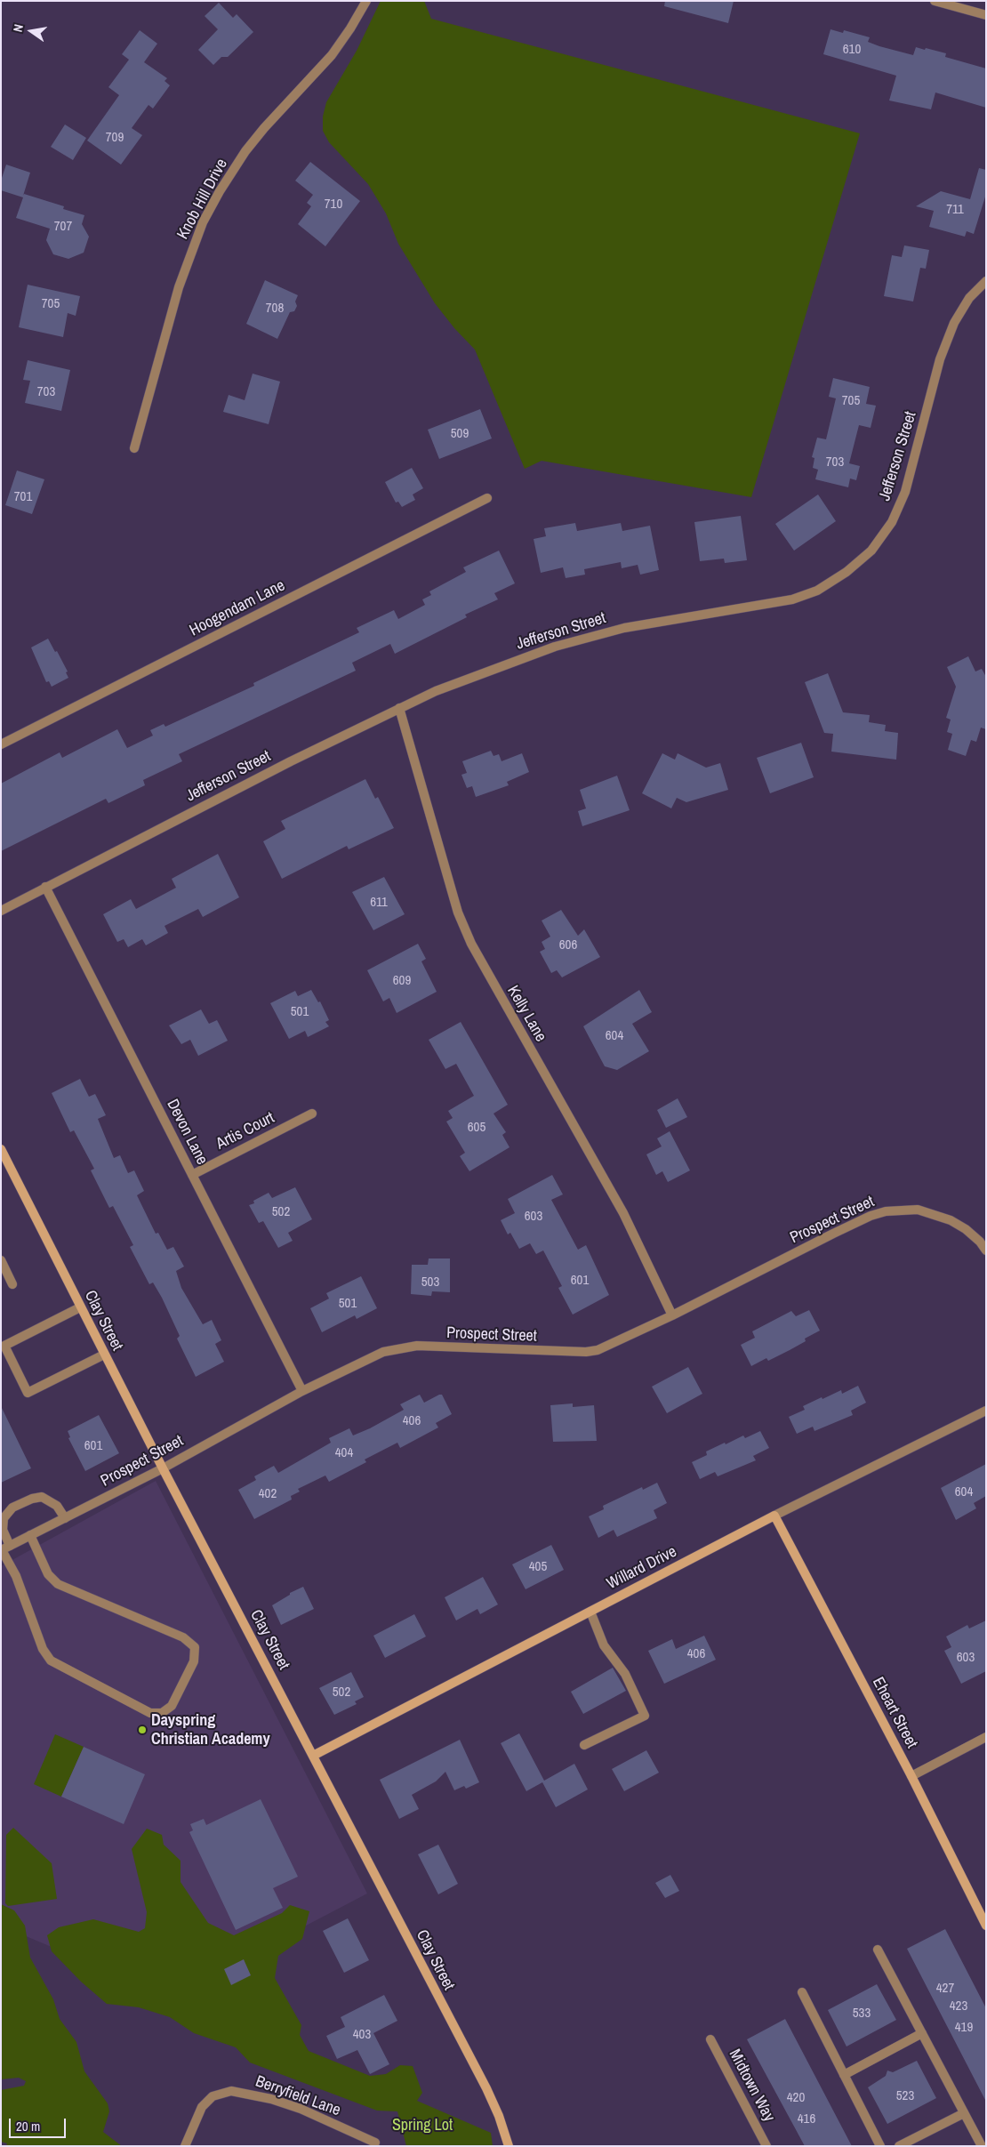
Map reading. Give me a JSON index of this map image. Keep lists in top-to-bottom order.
{
  "streets": {
    "street": [
      "Knob Hill Drive",
      "Jefferson Street",
      "Hoogendam Lane",
      "Kelly Lane",
      "Artis Court",
      "Devon Lane",
      "Prospect Street",
      "Clay Street",
      "Willard Drive",
      "Eheart Street",
      "Midtown Way",
      "Berryfield Lane"
    ]
  },
  "crossings": [
    ["Jefferson Street", "Kelly Lane"],
    ["Jefferson Street", "Devon Lane"],
    ["Kelly Lane", "Prospect Street"],
    ["Artis Court", "Devon Lane"],
    ["Devon Lane", "Prospect Street"],
    ["Prospect Street", "Clay Street"],
    ["Clay Street", "Willard Drive"],
    ["Willard Drive", "Eheart Street"]
  ],
  "parks": ["Spring Lot"],
  "places": ["Dayspring Christian Academy"],
  "house_numbers": [
    "610",
    "709",
    "710",
    "711",
    "707",
    "705",
    "708",
    "703",
    "705",
    "509",
    "703",
    "701",
    "611",
    "606",
    "609",
    "501",
    "604",
    "605",
    "502",
    "603",
    "601",
    "503",
    "501",
    "406",
    "601",
    "404",
    "604",
    "402",
    "405",
    "406",
    "603",
    "502",
    "427",
    "423",
    "533",
    "419",
    "403",
    "523",
    "420",
    "416"
  ],
  "scale_bar": "20 m",
  "north": "left"
}
